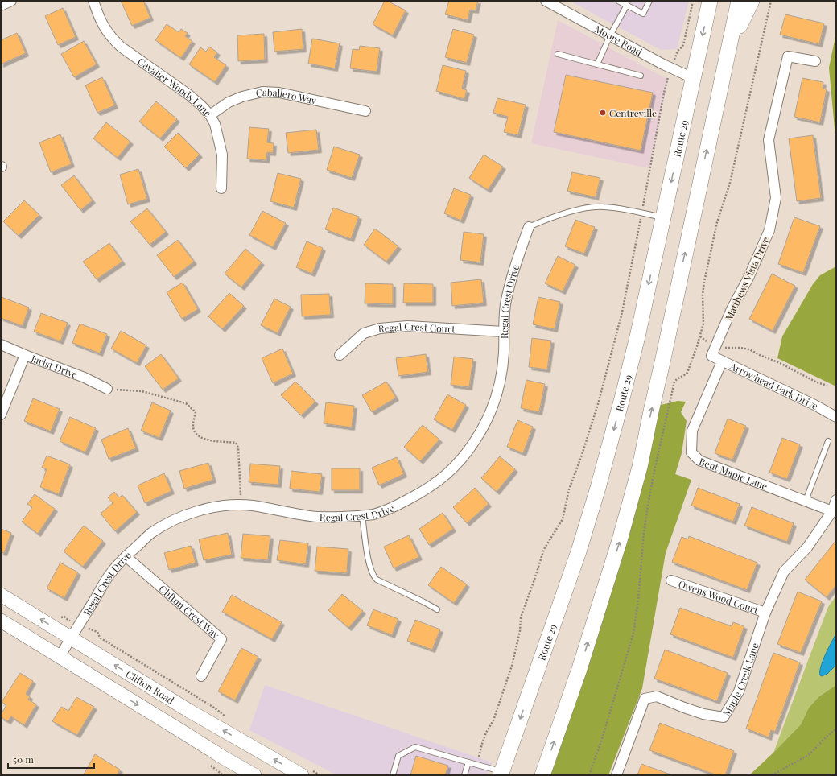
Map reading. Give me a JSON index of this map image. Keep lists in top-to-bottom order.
{
  "streets": {
    "main road": ["Route 29", "Clifton Road"],
    "street": [
      "Moore Road",
      "Cavalier Woods Lane",
      "Caballero Way",
      "Matthews Vista Drive",
      "Regal Crest Drive",
      "Regal Crest Court",
      "Jarist Drive",
      "Arrowhead Park Drive",
      "Bent Maple Lane",
      "Owens Wood Court",
      "Clifton Crest Way",
      "Maple Creek Lane"
    ]
  },
  "crossings": [
    ["Moore Road", "Route 29"],
    ["Cavalier Woods Lane", "Caballero Way"],
    ["Matthews Vista Drive", "Arrowhead Park Drive"],
    ["Regal Crest Drive", "Regal Crest Court"],
    ["Regal Crest Drive", "Clifton Crest Way"],
    ["Regal Crest Drive", "Clifton Road"],
    ["Arrowhead Park Drive", "Bent Maple Lane"],
    ["Bent Maple Lane", "Maple Creek Lane"],
    ["Owens Wood Court", "Maple Creek Lane"]
  ],
  "places": ["Centreville"],
  "scale_bar": "50 m"
}
